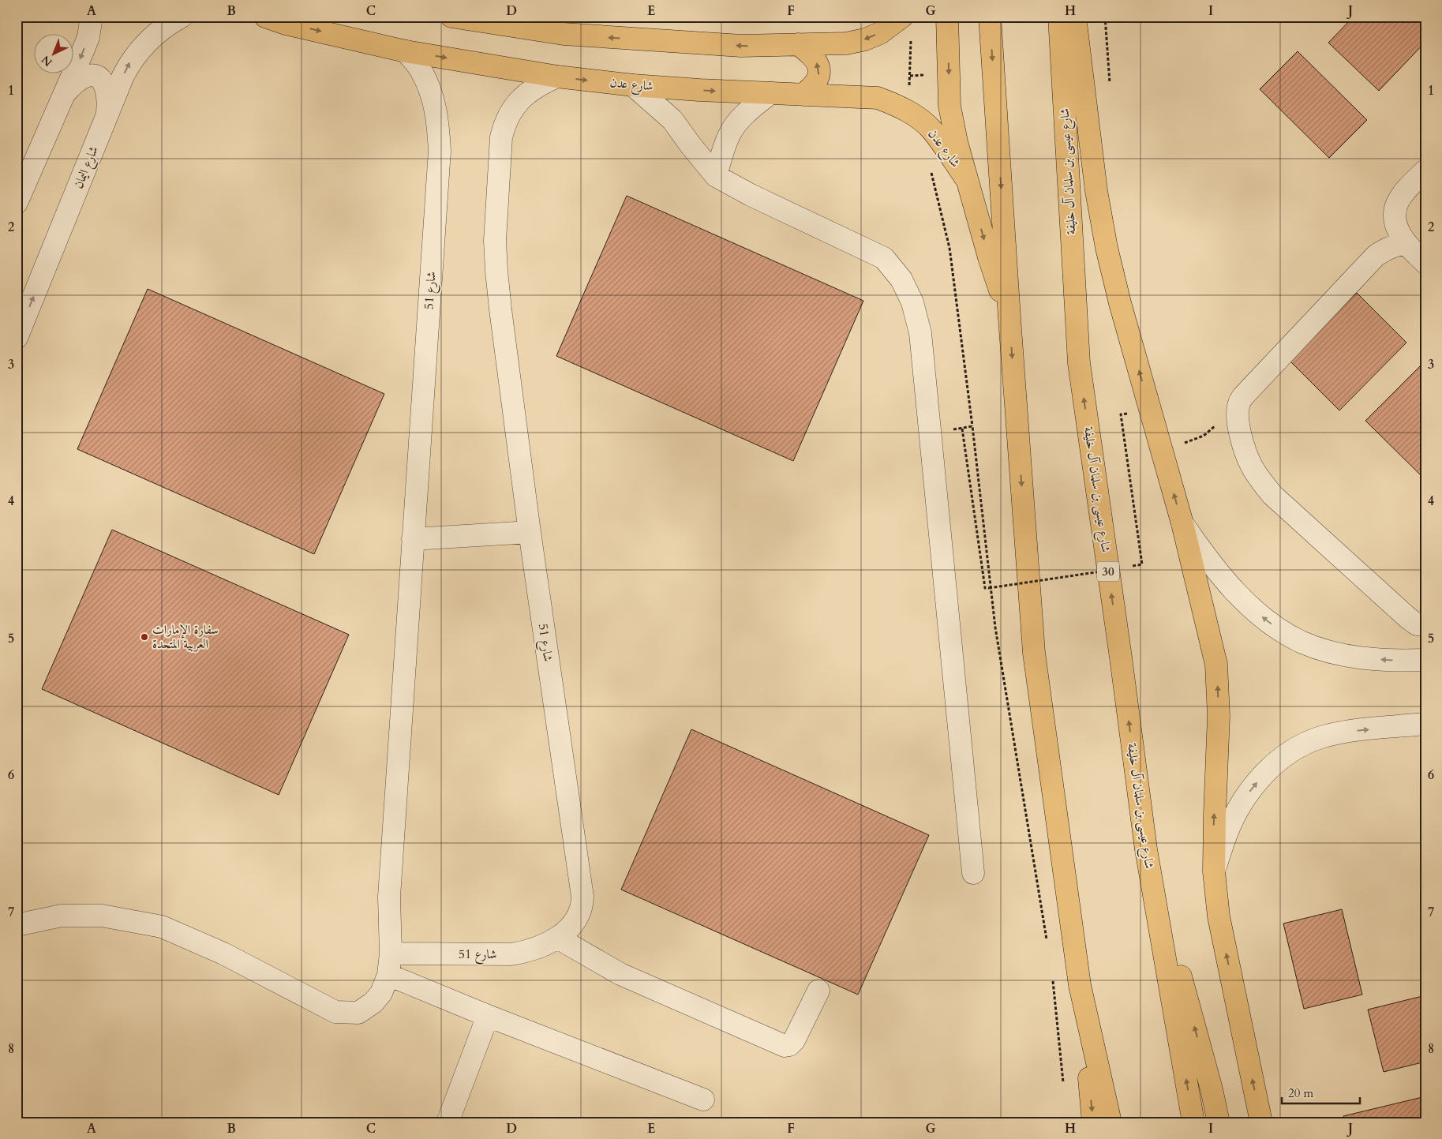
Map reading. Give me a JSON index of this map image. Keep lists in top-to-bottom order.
{
  "streets": {
    "main road": ["شارع عدن", "شارع عيسى بن سلمان آل خليفة", "30"],
    "street": ["شارع اليمان", "شارع 51"]
  },
  "crossings": [
    ["شارع عدن", "شارع 51"]
  ],
  "places": ["سفارة الإمارات العربية المتحدة"],
  "scale_bar": "20 m",
  "north": "bottom left",
  "grid": {
    "columns": [
      "A",
      "B",
      "C",
      "D",
      "E",
      "F",
      "G",
      "H",
      "I",
      "J"
    ],
    "rows": [
      "1",
      "2",
      "3",
      "4",
      "5",
      "6",
      "7",
      "8"
    ]
  }
}
